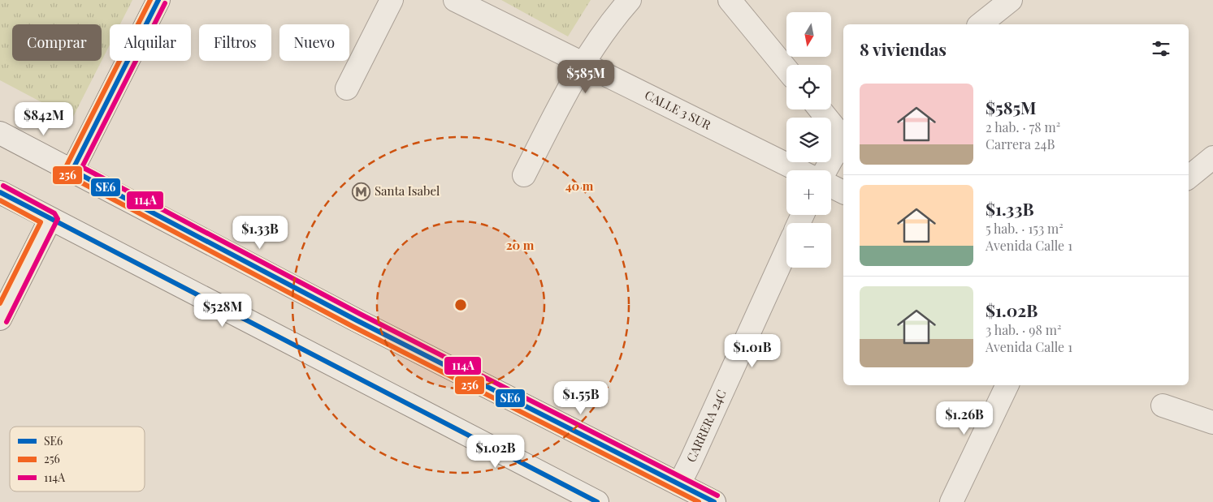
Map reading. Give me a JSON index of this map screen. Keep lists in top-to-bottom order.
{
  "streets": {
    "main road": ["CALLE 3 SUR", "CARRERA 24C"]
  },
  "places": {
    "metro station": ["Santa Isabel"]
  },
  "lines": ["transit line SE6", "transit line 256", "transit line 114A"],
  "legend": ["SE6", "256", "114A"],
  "north": "bottom",
  "page": {
    "map_buttons": ["+", "−"],
    "chip": [
      "Comprar",
      "Alquilar",
      "Filtros",
      "Nuevo"
    ],
    "heading": "8 viviendas",
    "price": [
      "$585M",
      "$842M",
      "$1.33B",
      "$528M",
      "$1.01B",
      "$1.55B",
      "$1.26B",
      "$1.02B"
    ],
    "list": [
      {
        "name": "$585M",
        "note": "2 hab. · 78 m² · Carrera 24B"
      },
      {
        "name": "$1.33B",
        "note": "5 hab. · 153 m² · Avenida Calle 1"
      },
      {
        "name": "$1.02B",
        "note": "3 hab. · 98 m² · Avenida Calle 1"
      }
    ]
  },
  "rings": ["40 m", "20 m"]
}
